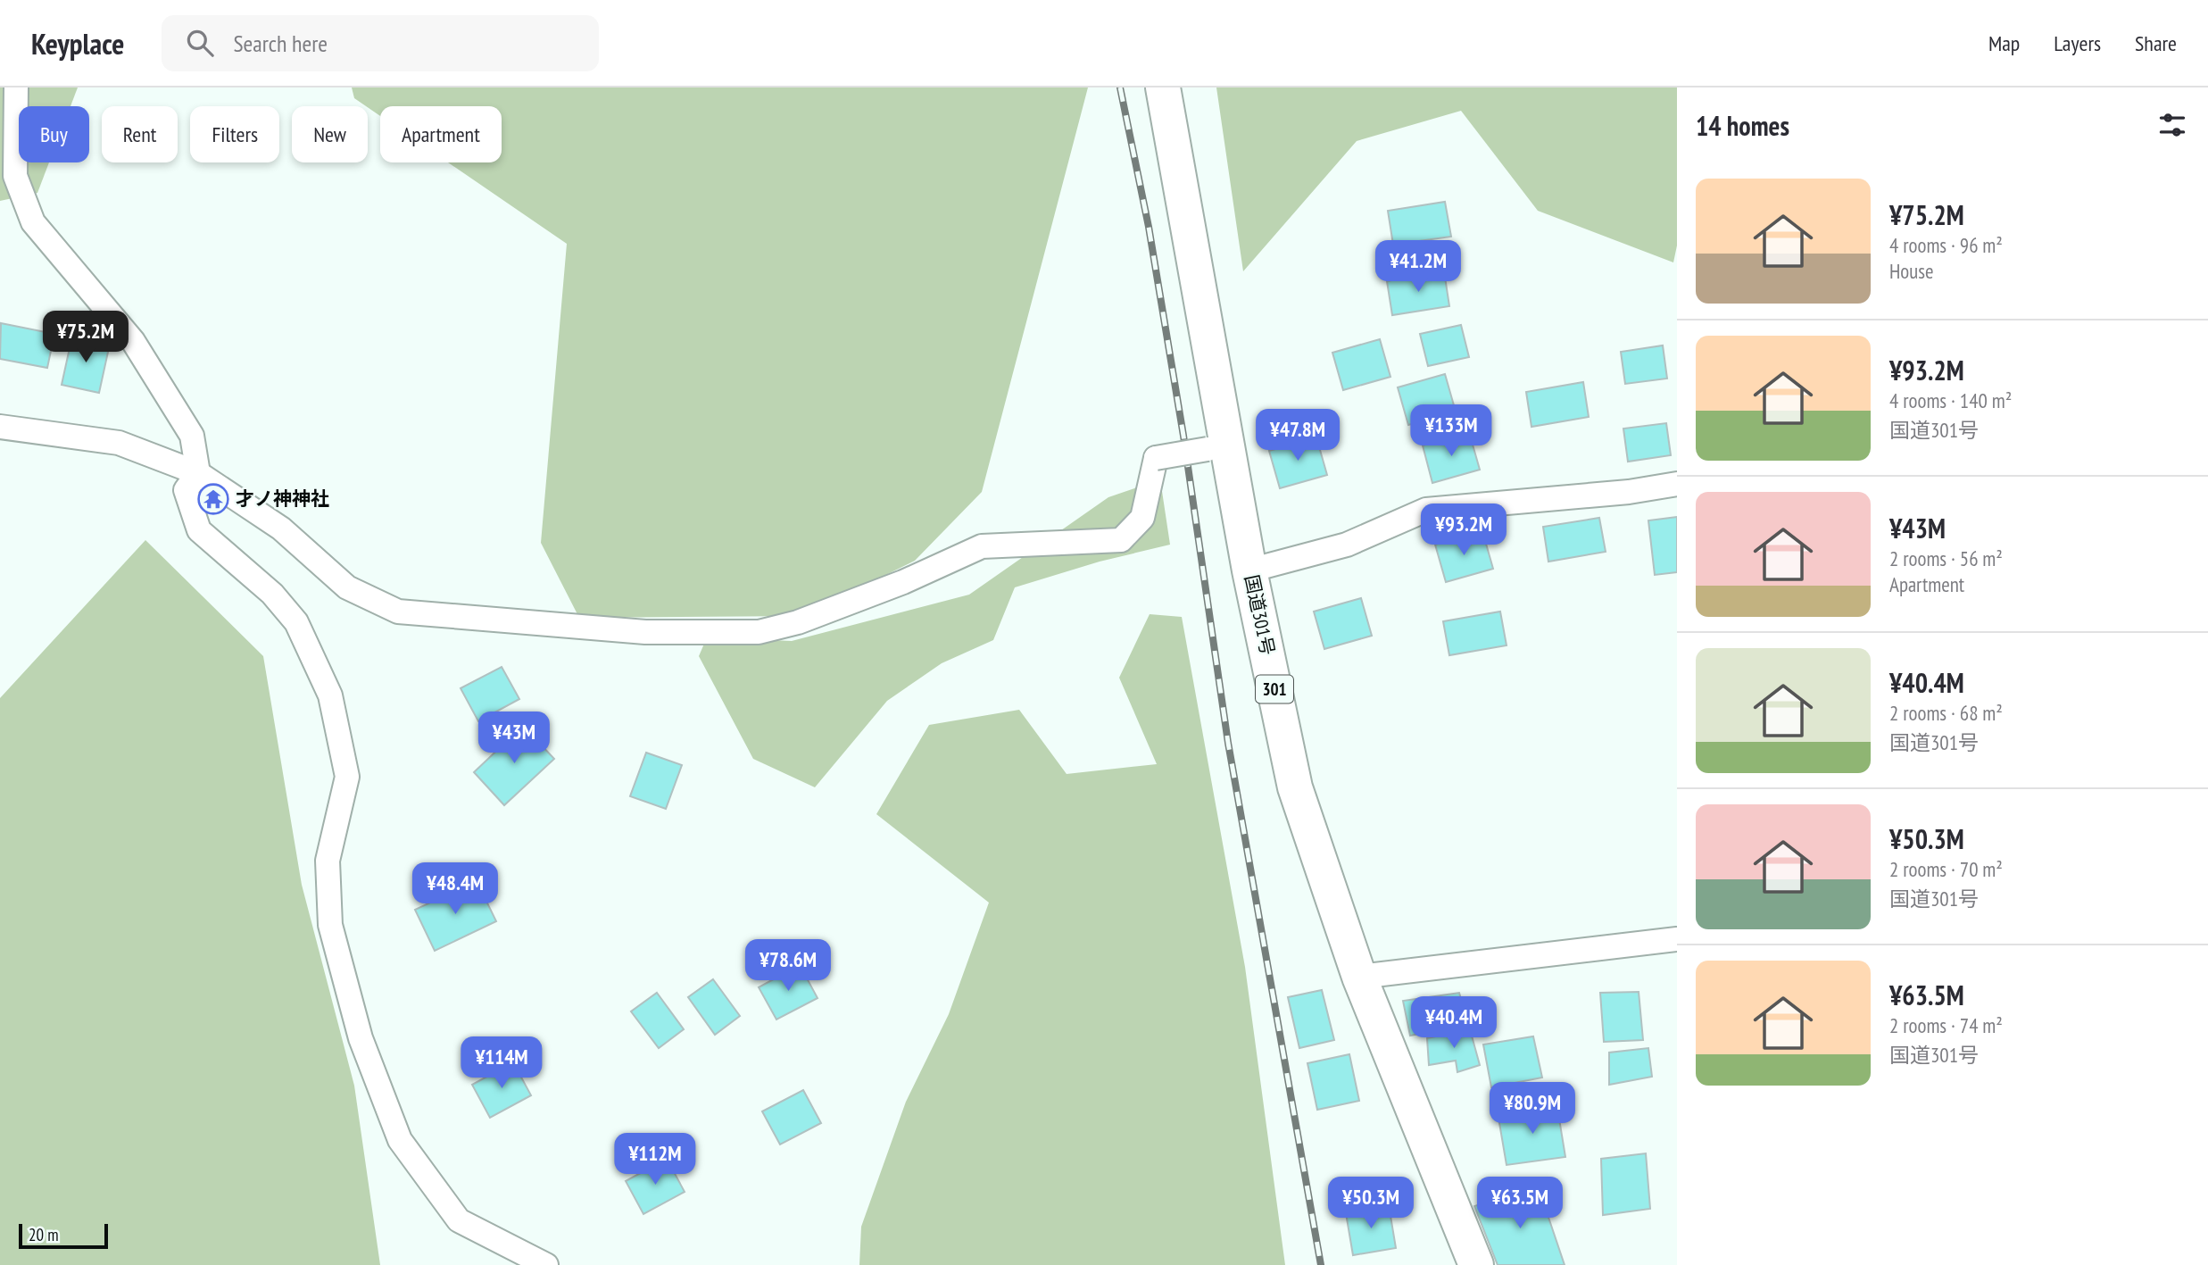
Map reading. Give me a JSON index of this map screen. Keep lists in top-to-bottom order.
{
  "streets": {
    "highway": ["国道301号", "301"]
  },
  "places": {
    "temple": ["才ノ神神社"]
  },
  "scale_bar": "20 m",
  "page": {
    "header": "Keyplace",
    "search": "Search here",
    "nav": ["Map", "Layers", "Share"],
    "heading": "14 homes",
    "chip": [
      "Buy",
      "Rent",
      "Filters",
      "New",
      "Apartment"
    ],
    "list": [
      {
        "name": "¥75.2M",
        "note": "4 rooms · 96 m² · House"
      },
      {
        "name": "¥93.2M",
        "note": "4 rooms · 140 m² · 国道301号"
      },
      {
        "name": "¥43M",
        "note": "2 rooms · 56 m² · Apartment"
      },
      {
        "name": "¥40.4M",
        "note": "2 rooms · 68 m² · 国道301号"
      },
      {
        "name": "¥50.3M",
        "note": "2 rooms · 70 m² · 国道301号"
      },
      {
        "name": "¥63.5M",
        "note": "2 rooms · 74 m² · 国道301号"
      }
    ],
    "price": [
      "¥41.2M",
      "¥75.2M",
      "¥133M",
      "¥47.8M",
      "¥93.2M",
      "¥43M",
      "¥48.4M",
      "¥78.6M",
      "¥40.4M",
      "¥114M",
      "¥80.9M",
      "¥112M",
      "¥50.3M",
      "¥63.5M"
    ],
    "scale": "20 m"
  }
}
